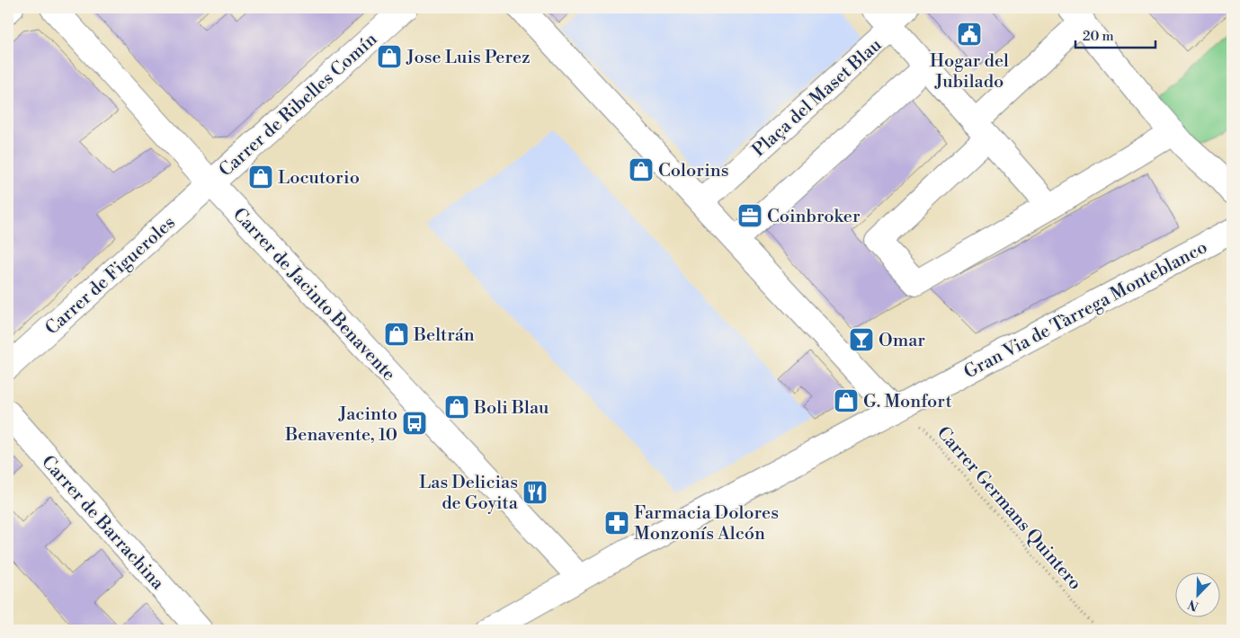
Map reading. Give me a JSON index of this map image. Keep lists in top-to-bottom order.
{
  "streets": {
    "street": [
      "Plaça del Maset Blau",
      "Carrer de Ribelles Comín",
      "Carrer de Figueroles",
      "Carrer de Jacinto Benavente",
      "Gran Via de Tàrrega Monteblanco",
      "Carrer de Barrachina"
    ],
    "path": ["Carrer Germans Quintero"]
  },
  "crossings": [
    ["Carrer de Ribelles Comín", "Carrer de Figueroles"],
    ["Carrer de Ribelles Comín", "Carrer de Jacinto Benavente"],
    ["Carrer de Figueroles", "Carrer de Jacinto Benavente"],
    ["Carrer de Jacinto Benavente", "Gran Via de Tàrrega Monteblanco"],
    ["Gran Via de Tàrrega Monteblanco", "Carrer Germans Quintero"]
  ],
  "places": {
    "public building": ["Hogar del Jubilado"],
    "shop": [
      "Jose Luis Perez",
      "Colorins",
      "Locutorio",
      "Beltrán",
      "G. Monfort",
      "Boli Blau"
    ],
    "office": ["Coinbroker"],
    "bar": ["Omar"],
    "bus stop": ["Jacinto Benavente, 10"],
    "restaurant": ["Las Delicias de Goyita"],
    "pharmacy": ["Farmacia Dolores Monzonís Alcón"]
  },
  "scale_bar": "20 m",
  "north": "bottom left"
}
